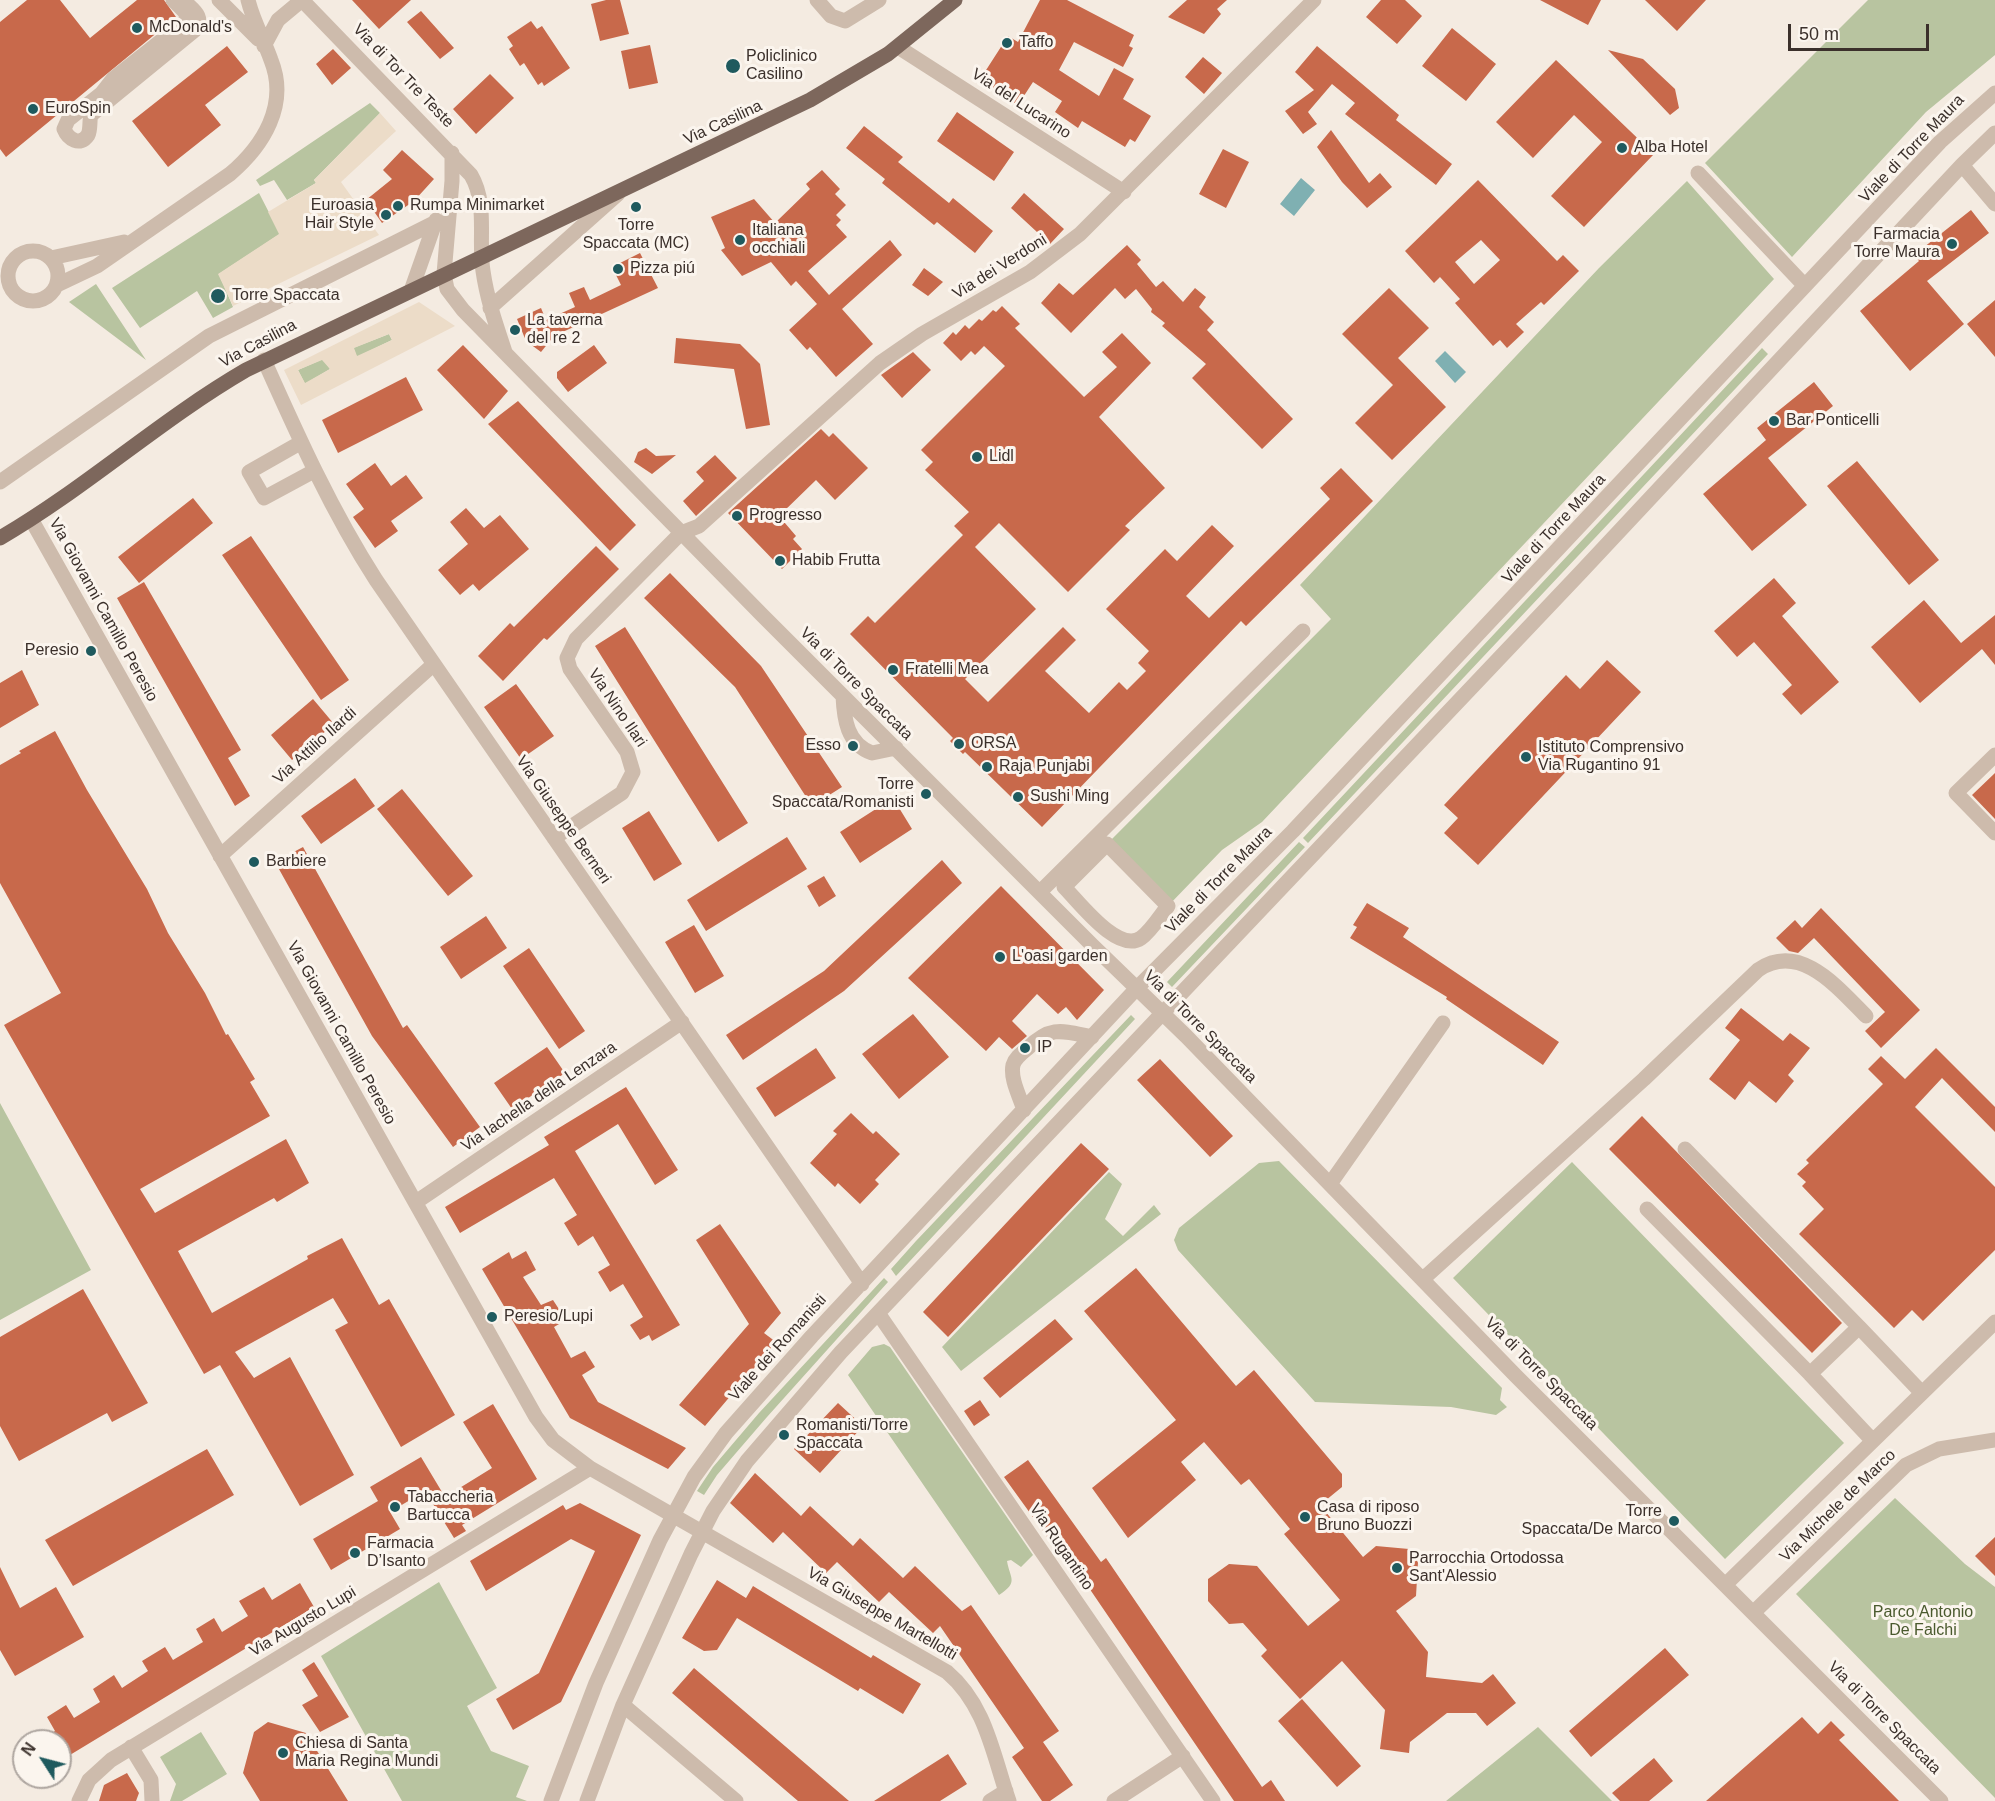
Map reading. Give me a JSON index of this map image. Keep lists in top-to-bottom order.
{
  "streets": {
    "main road": ["Via Casilina"],
    "street": [
      "Via di Tor Tre Teste",
      "Via del Lucarino",
      "Viale di Torre Maura",
      "Via dei Verdoni",
      "Via Giovanni Camillo Peresio",
      "Via di Torre Spaccata",
      "Via Nino Ilari",
      "Via Attilio Ilardi",
      "Via Giuseppe Berneri",
      "Via Iachella della Lenzara",
      "Viale dei Romanisti",
      "Via Michele de Marco",
      "Via Rugantino",
      "Via Giuseppe Martellotti",
      "Via Augusto Lupi"
    ]
  },
  "crossings": [
    ["Via di Tor Tre Teste", "Via Casilina"],
    ["Via di Tor Tre Teste", "Via di Torre Spaccata"],
    ["Via del Lucarino", "Via Casilina"],
    ["Via del Lucarino", "Via dei Verdoni"],
    ["Via Casilina", "Via Giovanni Camillo Peresio"],
    ["Via Casilina", "Via di Torre Spaccata"],
    ["Via Casilina", "Via Giuseppe Berneri"],
    ["Viale di Torre Maura", "Via di Torre Spaccata"],
    ["Viale di Torre Maura", "Viale dei Romanisti"],
    ["Via dei Verdoni", "Via di Torre Spaccata"],
    ["Via dei Verdoni", "Via Nino Ilari"],
    ["Via Giovanni Camillo Peresio", "Via Attilio Ilardi"],
    ["Via Giovanni Camillo Peresio", "Via Iachella della Lenzara"],
    ["Via Giovanni Camillo Peresio", "Viale dei Romanisti"],
    ["Via Giovanni Camillo Peresio", "Via Giuseppe Martellotti"],
    ["Via Giovanni Camillo Peresio", "Via Augusto Lupi"],
    ["Via di Torre Spaccata", "Via Nino Ilari"],
    ["Via di Torre Spaccata", "Viale dei Romanisti"],
    ["Via di Torre Spaccata", "Via Michele de Marco"],
    ["Via Nino Ilari", "Via Giuseppe Berneri"],
    ["Via Attilio Ilardi", "Via Giuseppe Berneri"],
    ["Via Giuseppe Berneri", "Via Iachella della Lenzara"],
    ["Via Giuseppe Berneri", "Viale dei Romanisti"],
    ["Viale dei Romanisti", "Via Giuseppe Martellotti"]
  ],
  "parks": ["Parco Antonio De Falchi"],
  "places": [
    "McDonald's",
    "Taffo",
    "Policlinico Casilino",
    "EuroSpin",
    "Alba Hotel",
    "Rumpa Minimarket",
    "Torre Spaccata (MC)",
    "Euroasia Hair Style",
    "Italiana occhiali",
    "Farmacia Torre Maura",
    "Pizza piú",
    "Torre Spaccata",
    "La taverna del re 2",
    "Bar Ponticelli",
    "Lidl",
    "Progresso",
    "Habib Frutta",
    "Peresio",
    "Fratelli Mea",
    "ORSA",
    "Esso",
    "Istituto Comprensivo Via Rugantino 91",
    "Raja Punjabi",
    "Torre Spaccata/Romanisti",
    "Sushi Ming",
    "Barbiere",
    "L'oasi garden",
    "IP",
    "Peresio/Lupi",
    "Romanisti/Torre Spaccata",
    "Tabaccheria Bartucca",
    "Casa di riposo Bruno Buozzi",
    "Torre Spaccata/De Marco",
    "Farmacia D’Isanto",
    "Parrocchia Ortodossa Sant'Alessio",
    "Chiesa di Santa Maria Regina Mundi"
  ],
  "scale_bar": "50 m",
  "north": "top left"
}
